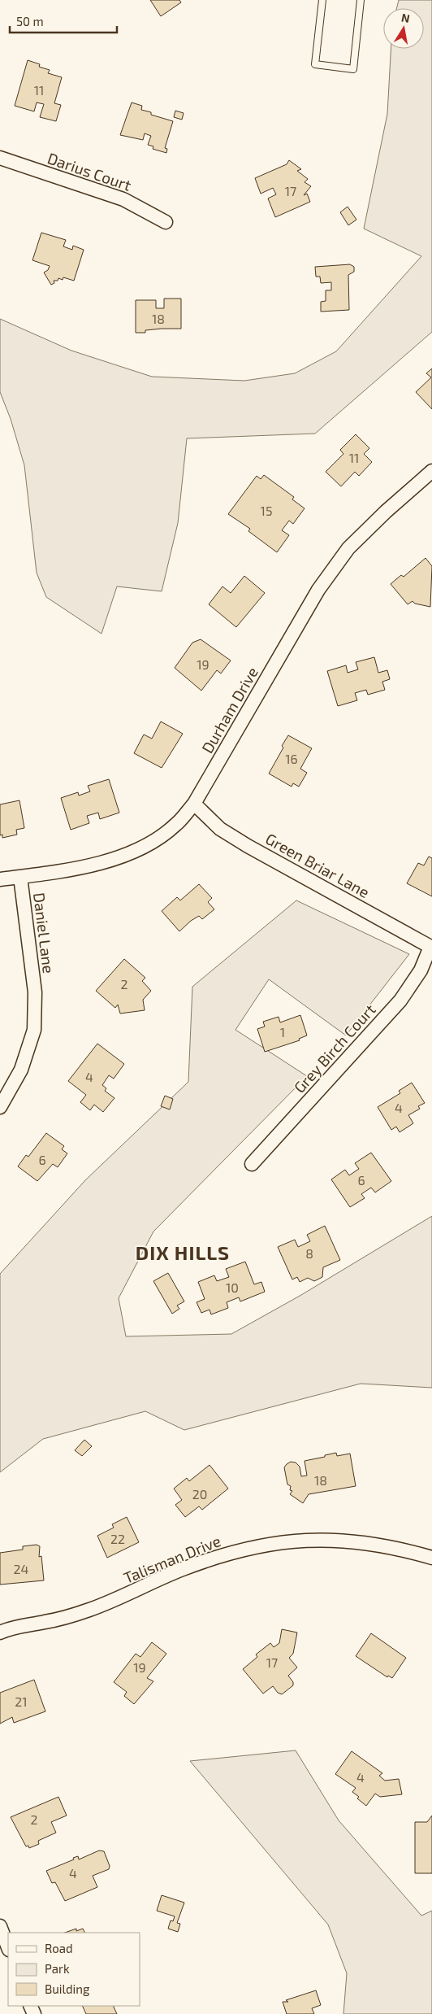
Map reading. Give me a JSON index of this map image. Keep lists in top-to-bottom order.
{
  "streets": {
    "street": [
      "Darius Court",
      "Durham Drive",
      "Green Briar Lane",
      "Daniel Lane",
      "Grey Birch Court",
      "Talisman Drive"
    ]
  },
  "crossings": [
    ["Durham Drive", "Green Briar Lane"],
    ["Durham Drive", "Daniel Lane"],
    ["Green Briar Lane", "Grey Birch Court"]
  ],
  "districts": ["DIX HILLS"],
  "house_numbers": [
    "11",
    "17",
    "18",
    "11",
    "15",
    "19",
    "16",
    "2",
    "1",
    "4",
    "4",
    "6",
    "6",
    "8",
    "10",
    "18",
    "20",
    "22",
    "24",
    "17",
    "19",
    "21",
    "4",
    "2",
    "4"
  ],
  "legend": ["Road", "Park", "Building"],
  "scale_bar": "50 m",
  "north": "top"
}
